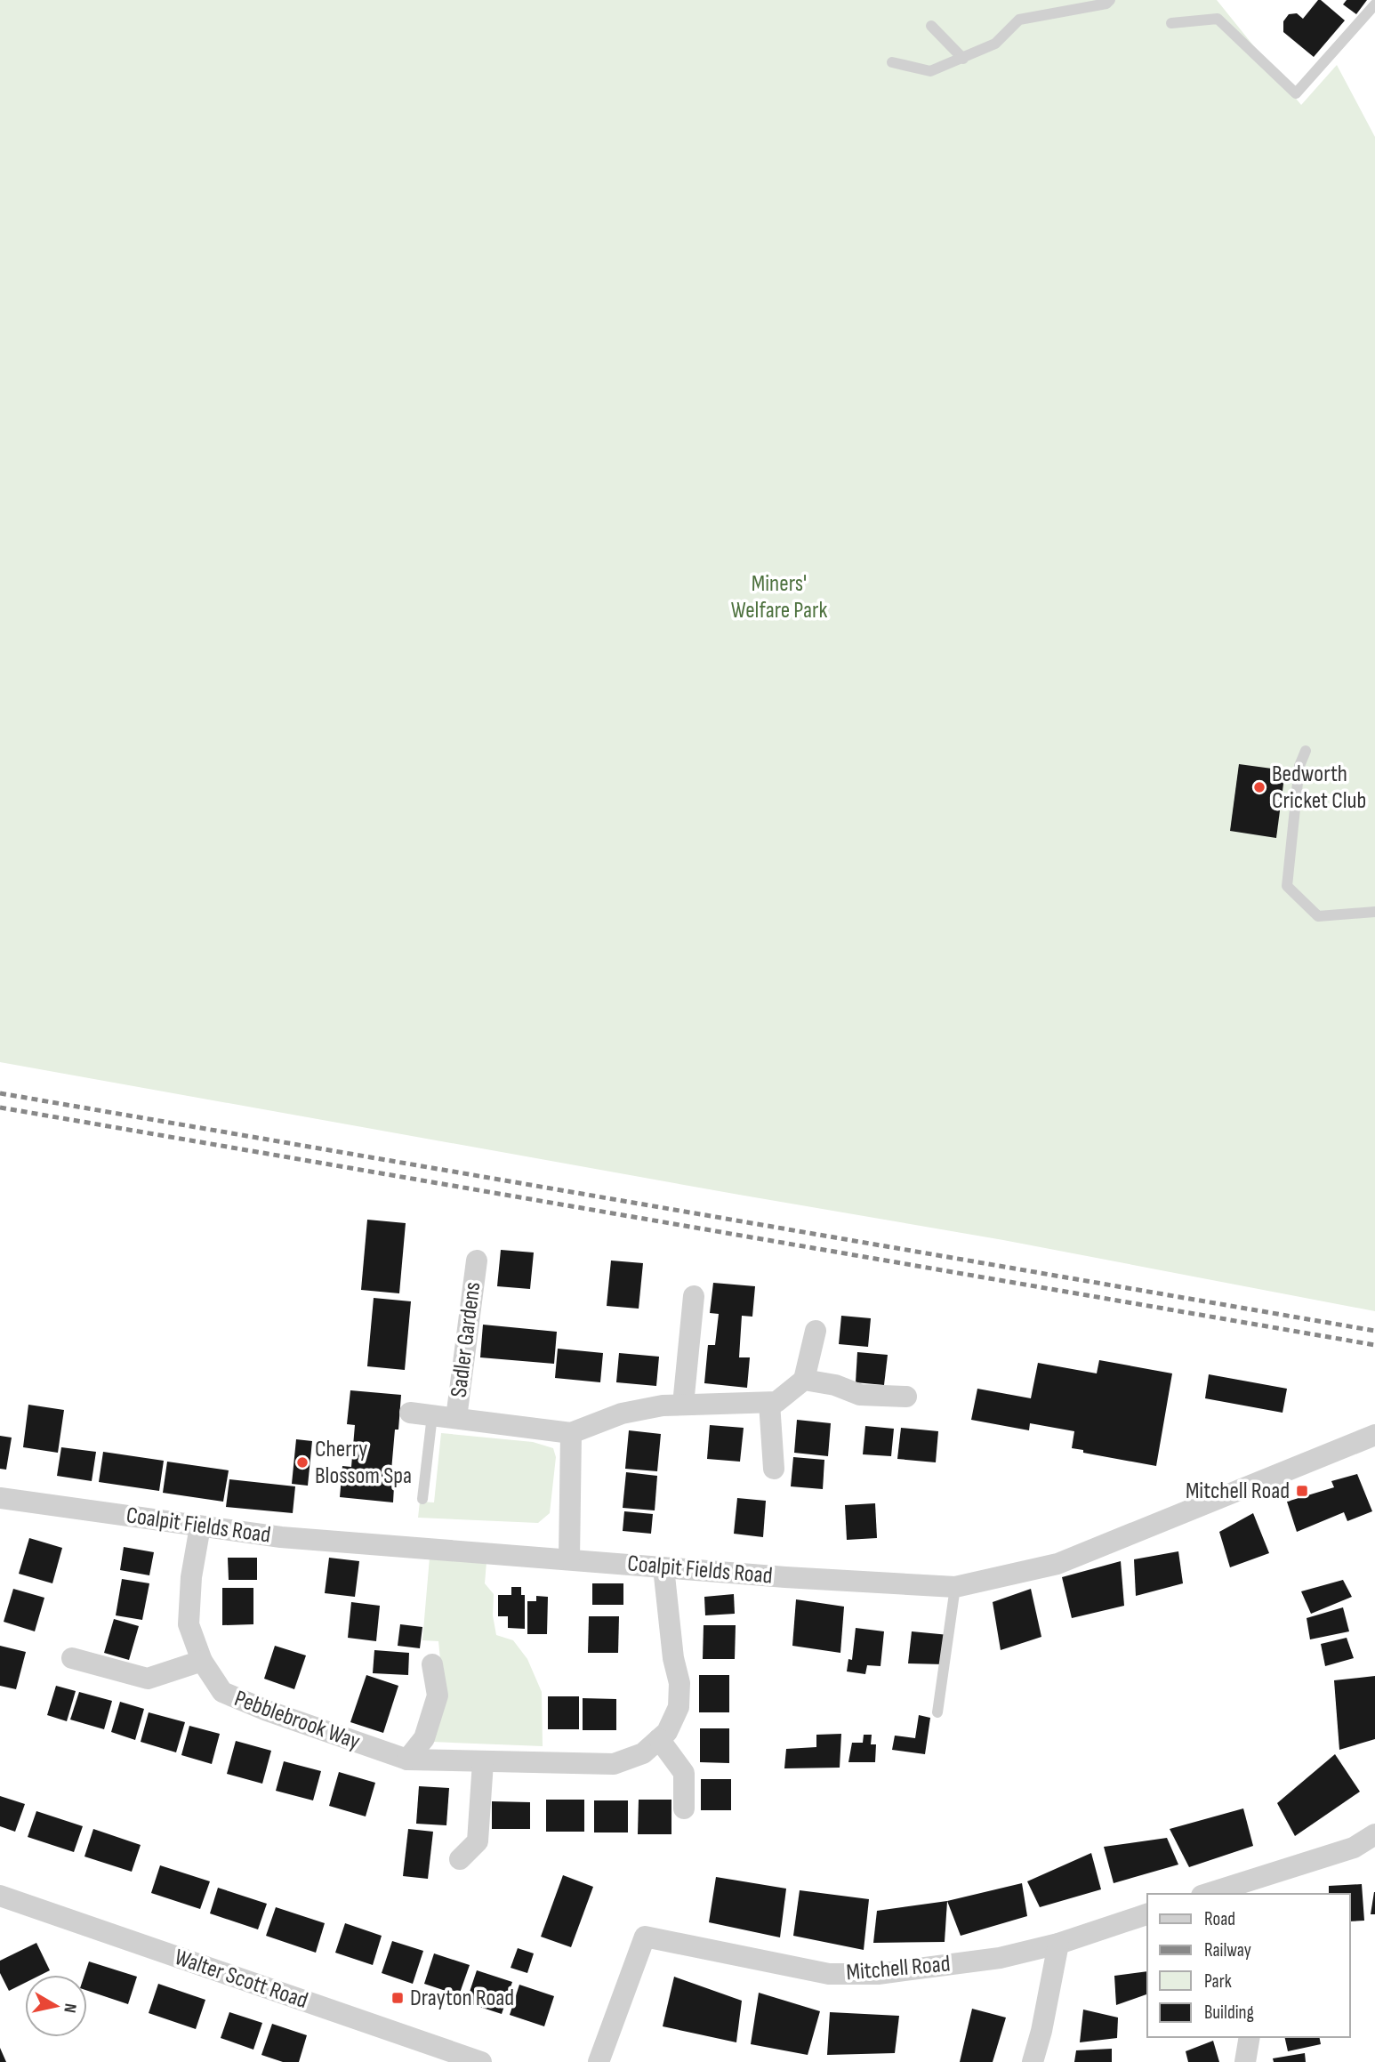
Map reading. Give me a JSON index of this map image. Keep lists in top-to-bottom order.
{
  "streets": {
    "street": [
      "Sadler Gardens",
      "Coalpit Fields Road",
      "Pebblebrook Way",
      "Mitchell Road",
      "Walter Scott Road"
    ]
  },
  "crossings": [
    ["Coalpit Fields Road", "Pebblebrook Way"]
  ],
  "parks": ["Miners' Welfare Park"],
  "places": {
    "other": ["Bedworth Cricket Club", "Cherry Blossom Spa"],
    "transit": ["Mitchell Road", "Drayton Road"]
  },
  "legend": [
    "Road",
    "Railway",
    "Park",
    "Building"
  ],
  "north": "right"
}
